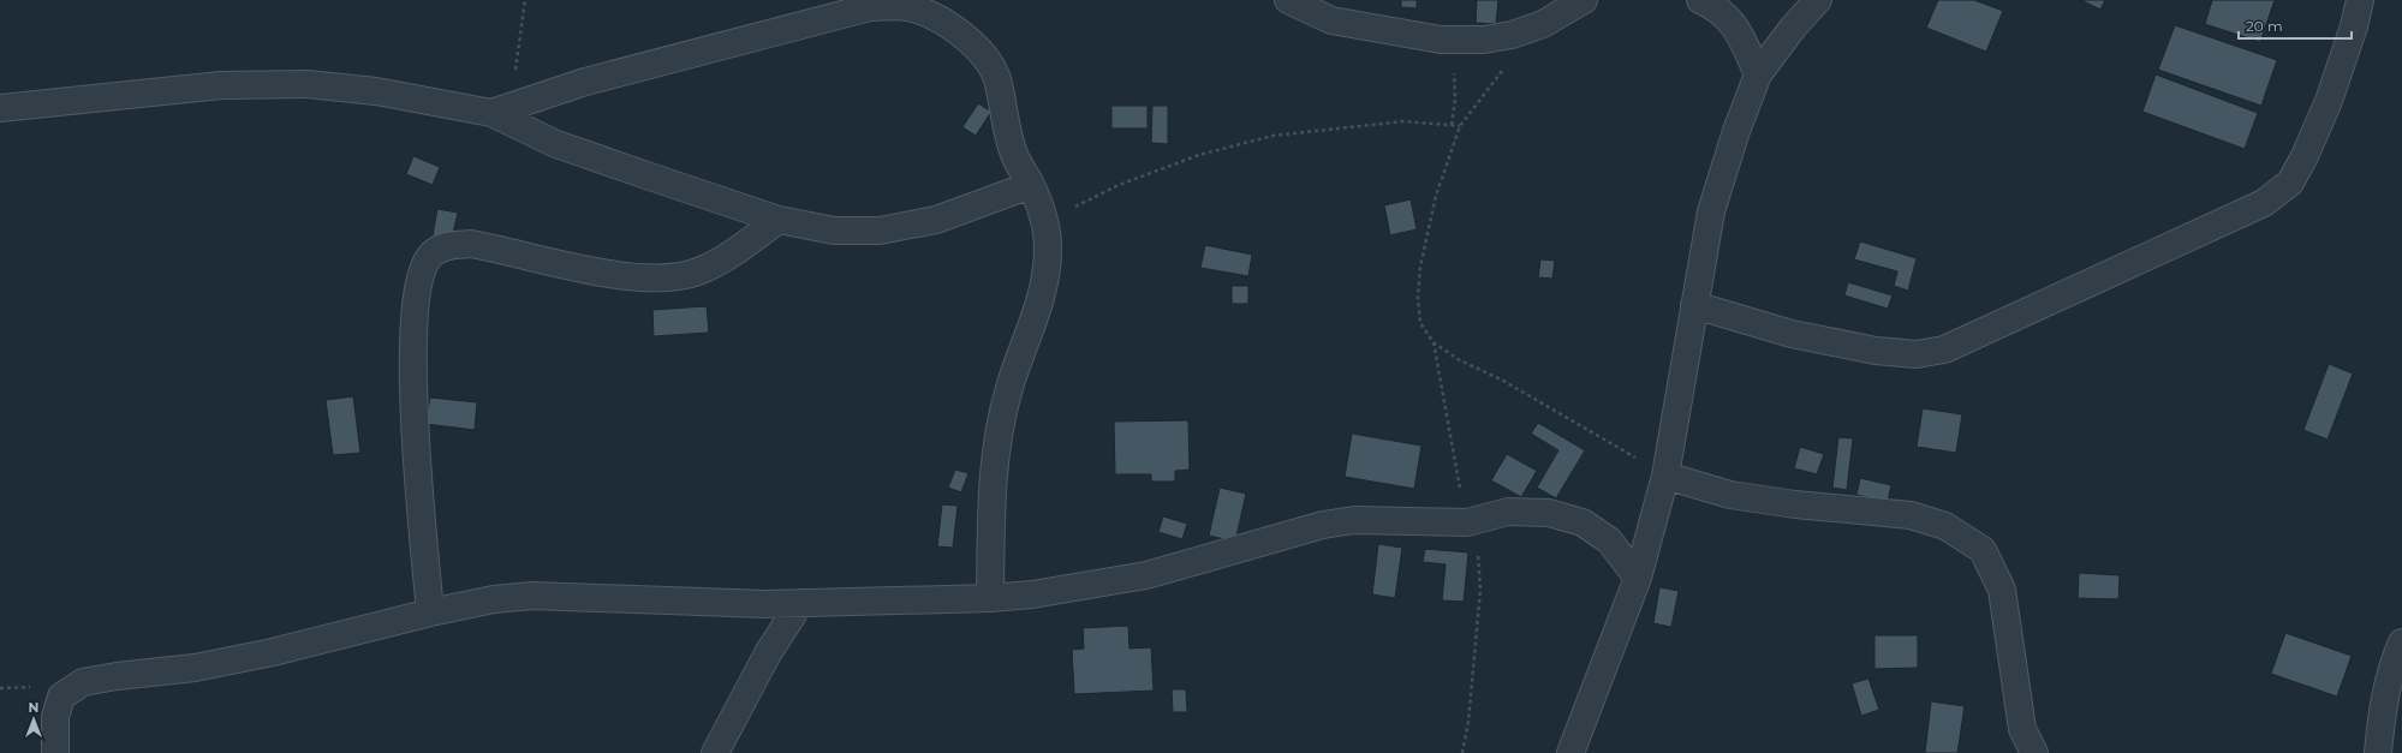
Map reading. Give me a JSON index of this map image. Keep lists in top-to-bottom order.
{
  "scale_bar": "20 m",
  "north": "top"
}
